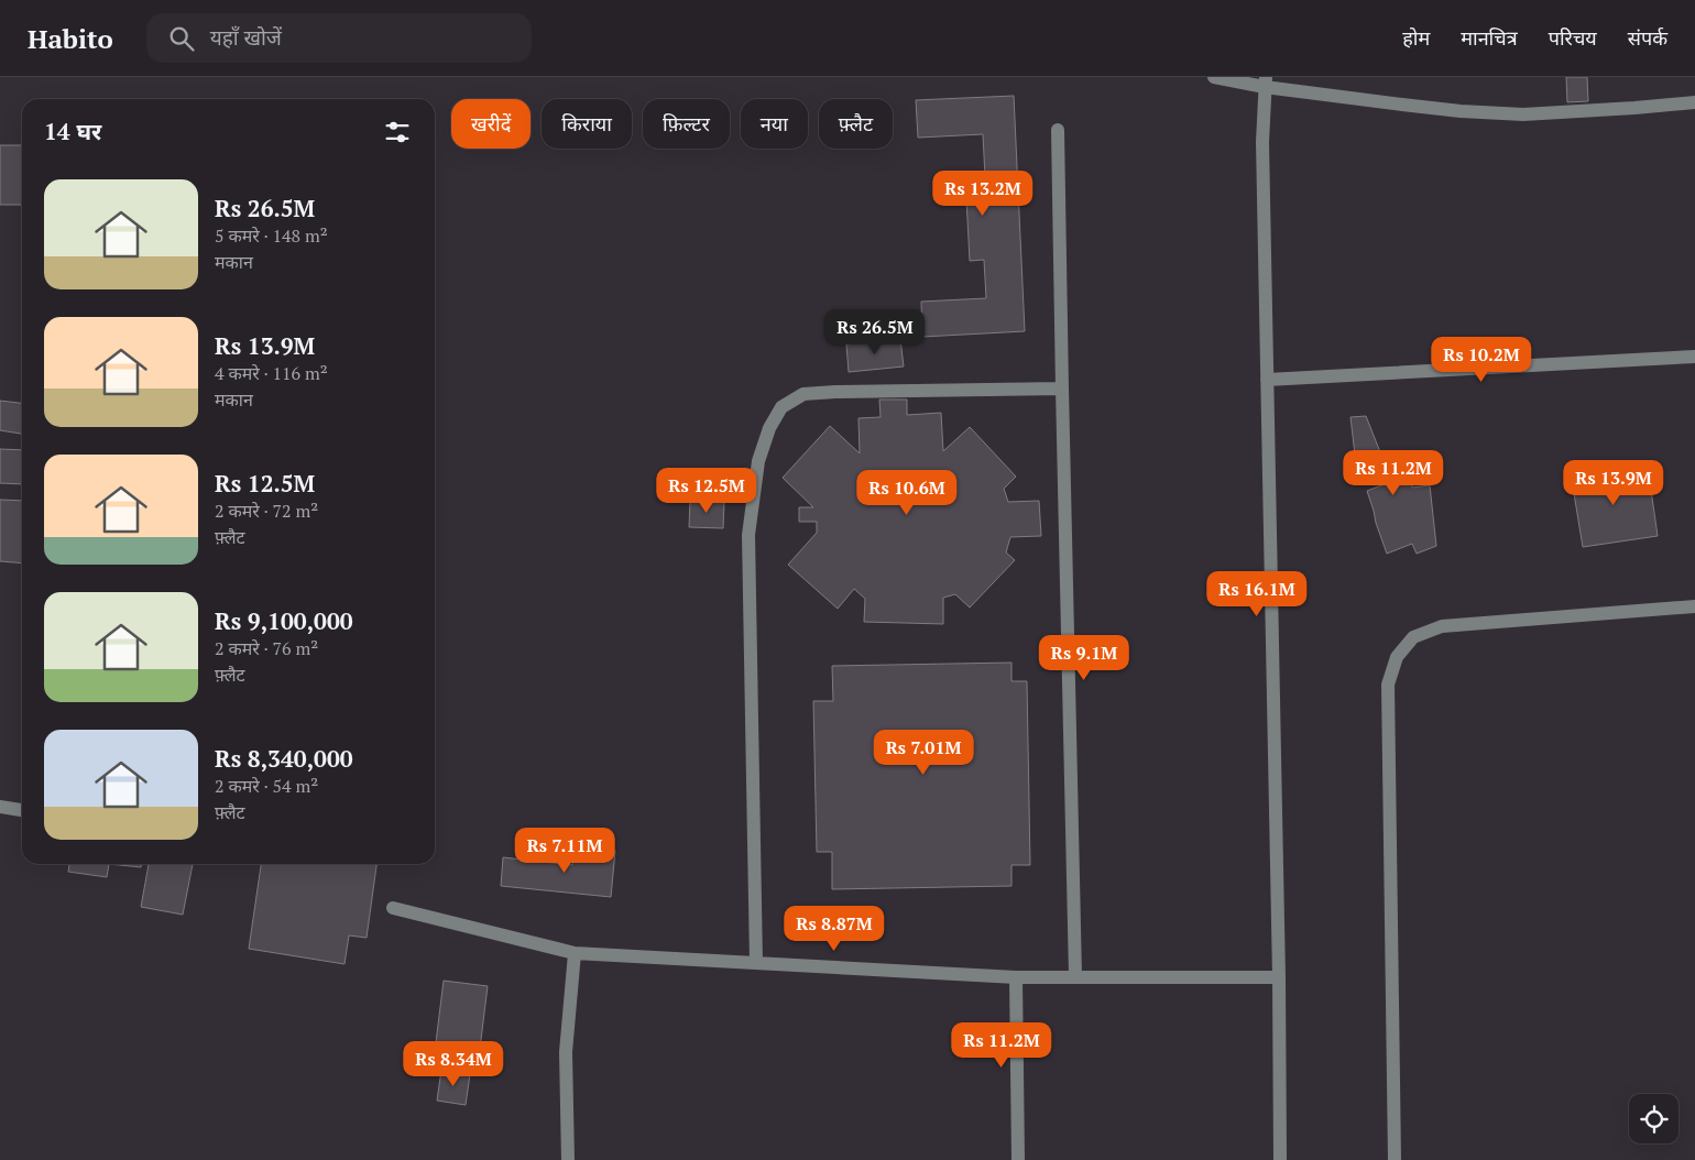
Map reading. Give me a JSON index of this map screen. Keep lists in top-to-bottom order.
{
  "page": {
    "header": "Habito",
    "search": "यहाँ खोजें",
    "nav": [
      "होम",
      "मानचित्र",
      "परिचय",
      "संपर्क"
    ],
    "chip": [
      "खरीदें",
      "किराया",
      "फ़िल्टर",
      "नया",
      "फ़्लैट"
    ],
    "heading": "14 घर",
    "list": [
      {
        "name": "Rs 26.5M",
        "note": "5 कमरे · 148 m² · मकान"
      },
      {
        "name": "Rs 13.9M",
        "note": "4 कमरे · 116 m² · मकान"
      },
      {
        "name": "Rs 12.5M",
        "note": "2 कमरे · 72 m² · फ़्लैट"
      },
      {
        "name": "Rs 9,100,000",
        "note": "2 कमरे · 76 m² · फ़्लैट"
      },
      {
        "name": "Rs 8,340,000",
        "note": "2 कमरे · 54 m² · फ़्लैट"
      }
    ],
    "price": [
      "Rs 13.2M",
      "Rs 26.5M",
      "Rs 10.2M",
      "Rs 11.2M",
      "Rs 13.9M",
      "Rs 12.5M",
      "Rs 10.6M",
      "Rs 16.1M",
      "Rs 9.1M",
      "Rs 7.01M",
      "Rs 7.11M",
      "Rs 8.87M",
      "Rs 11.2M",
      "Rs 8.34M"
    ]
  }
}
